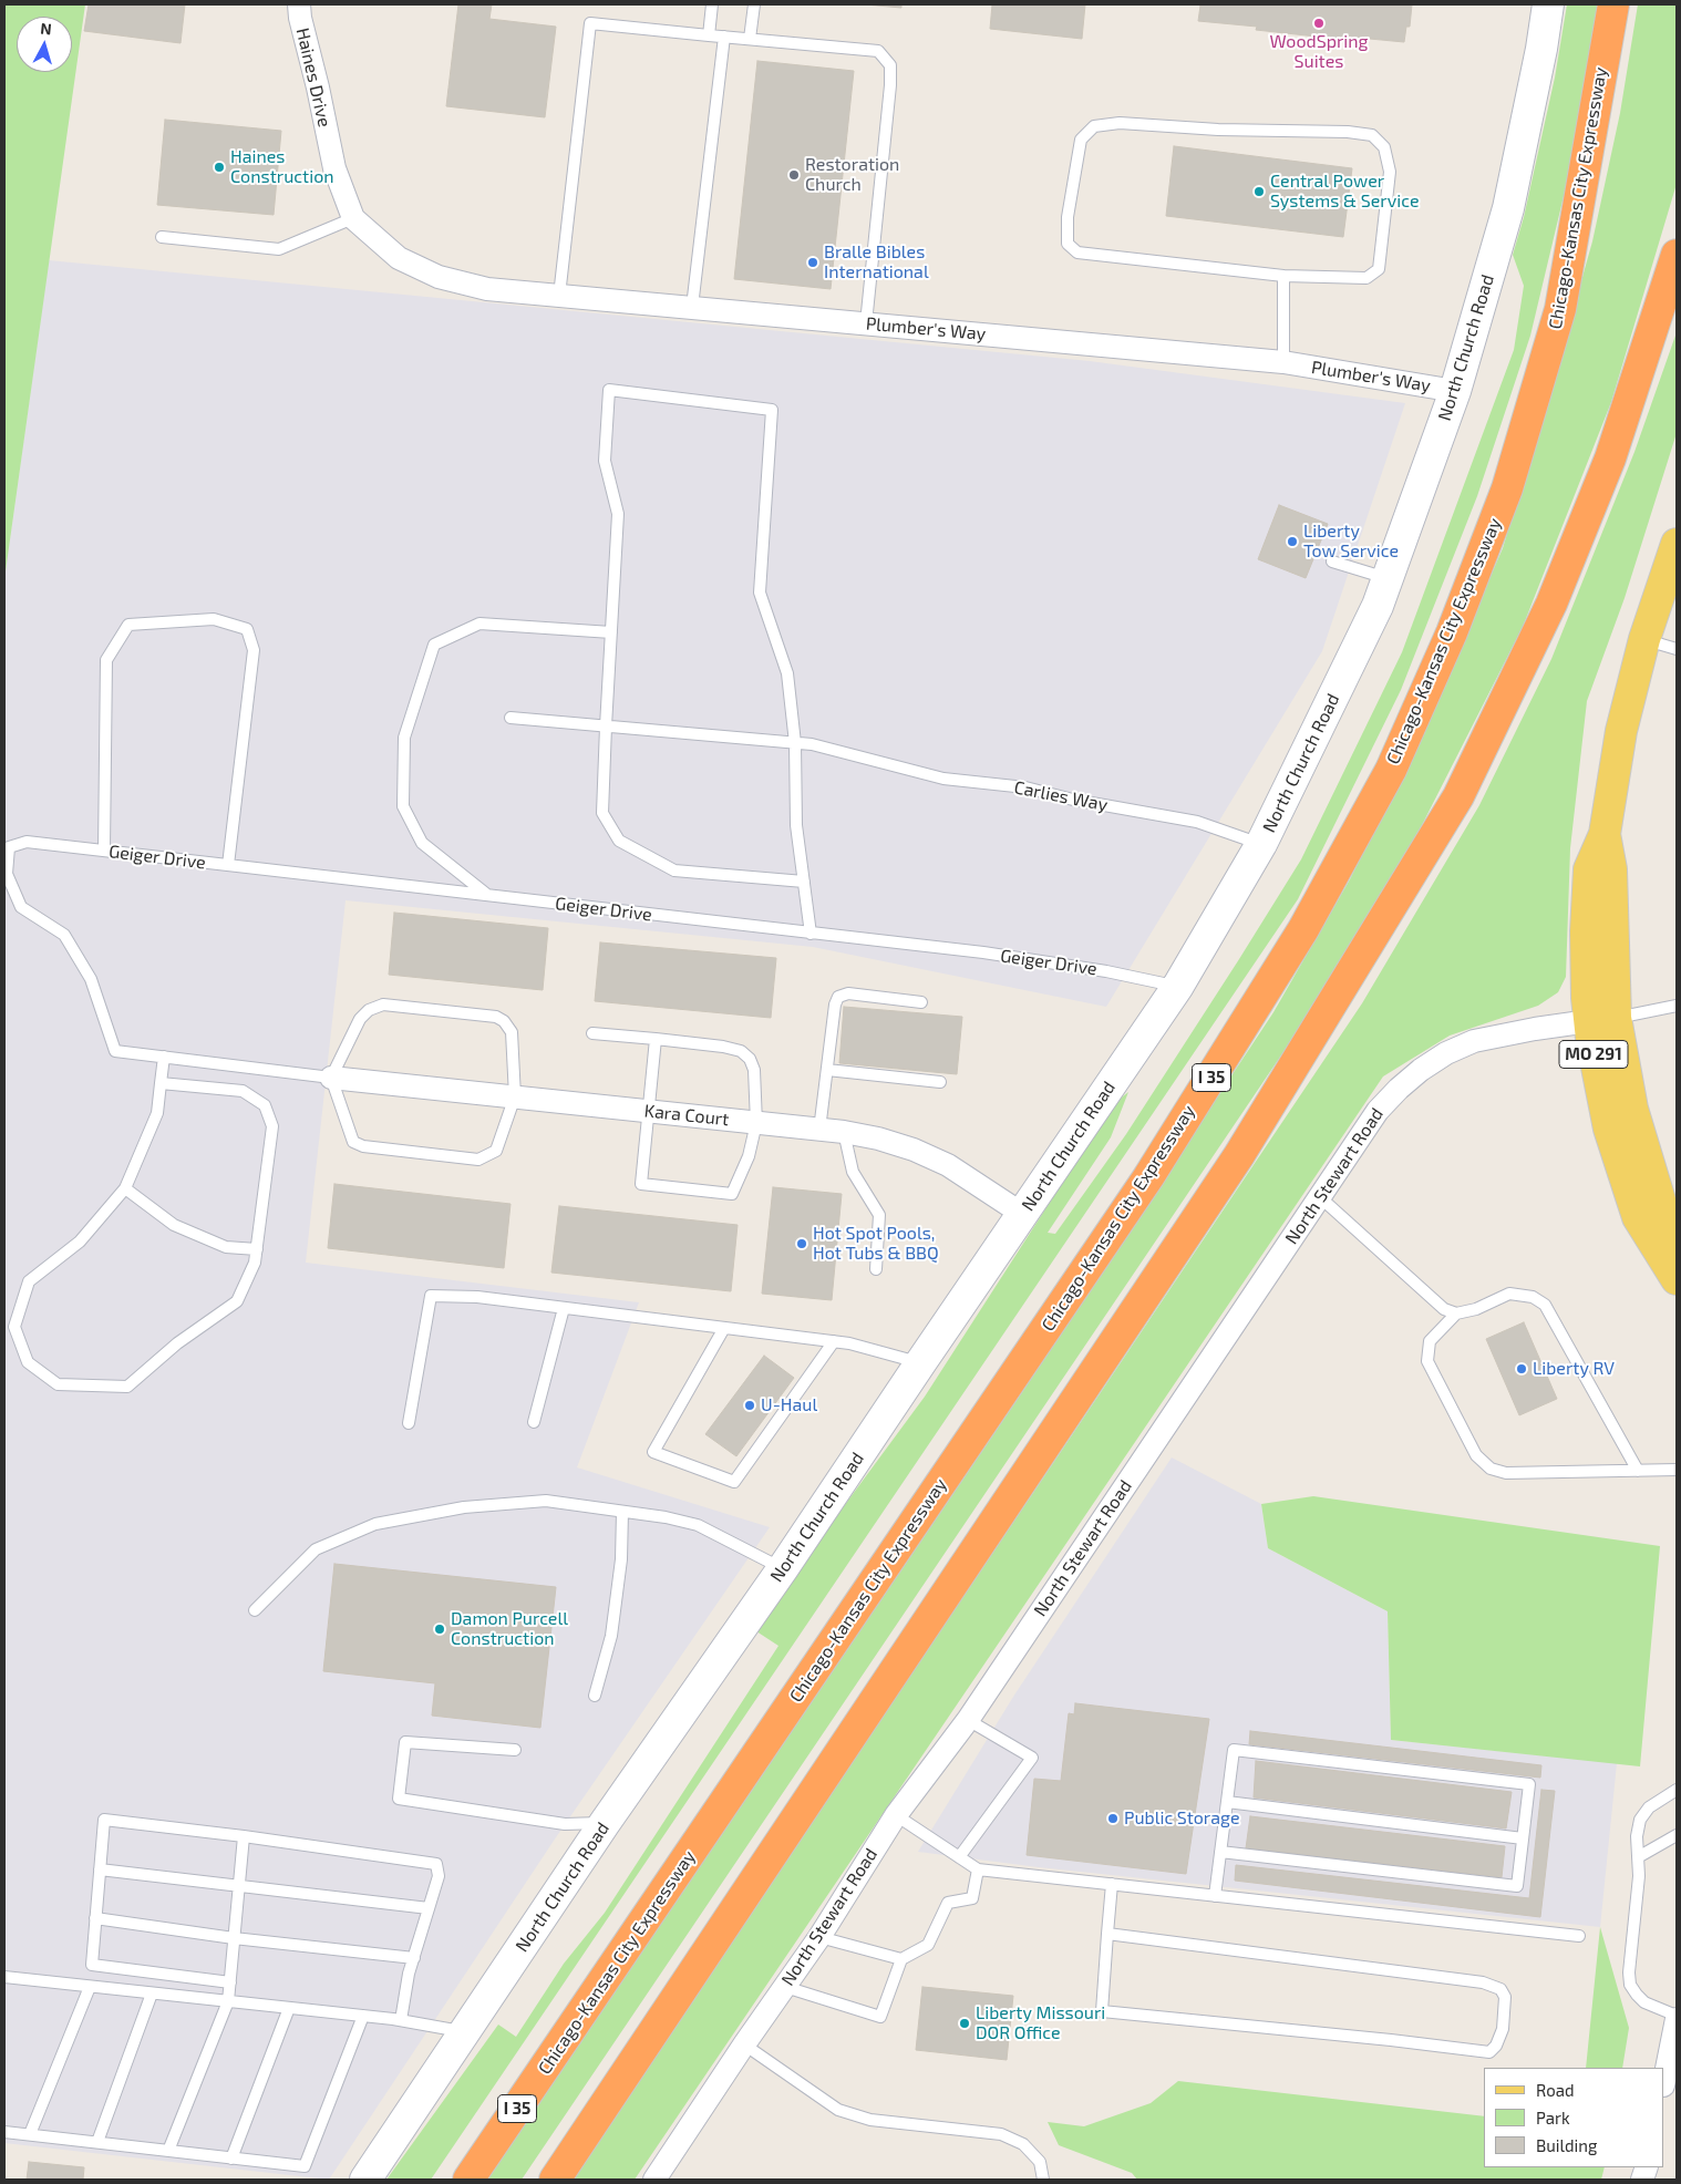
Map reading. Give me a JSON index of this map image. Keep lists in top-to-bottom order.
{
  "streets": {
    "highway": ["Chicago-Kansas City Expressway", "I 35"],
    "main road": ["North Church Road", "MO 291"],
    "street": [
      "Haines Drive",
      "Plumber's Way",
      "Kara Court",
      "North Stewart Road"
    ],
    "lane": ["Carlies Way", "Geiger Drive"]
  },
  "crossings": [
    ["Haines Drive", "Plumber's Way"],
    ["Plumber's Way", "North Church Road"],
    ["North Church Road", "Carlies Way"],
    ["North Church Road", "Geiger Drive"],
    ["North Church Road", "Kara Court"],
    ["MO 291", "North Stewart Road"]
  ],
  "places": [
    "WoodSpring Suites",
    "Haines Construction",
    "Restoration Church",
    "Central Power Systems & Service",
    "Bralle Bibles International",
    "Liberty Tow Service",
    "Hot Spot Pools, Hot Tubs & BBQ",
    "Liberty RV",
    "U-Haul",
    "Damon Purcell Construction",
    "Public Storage",
    "Liberty Missouri DOR Office"
  ],
  "legend": ["Road", "Park", "Building"],
  "north": "top"
}
